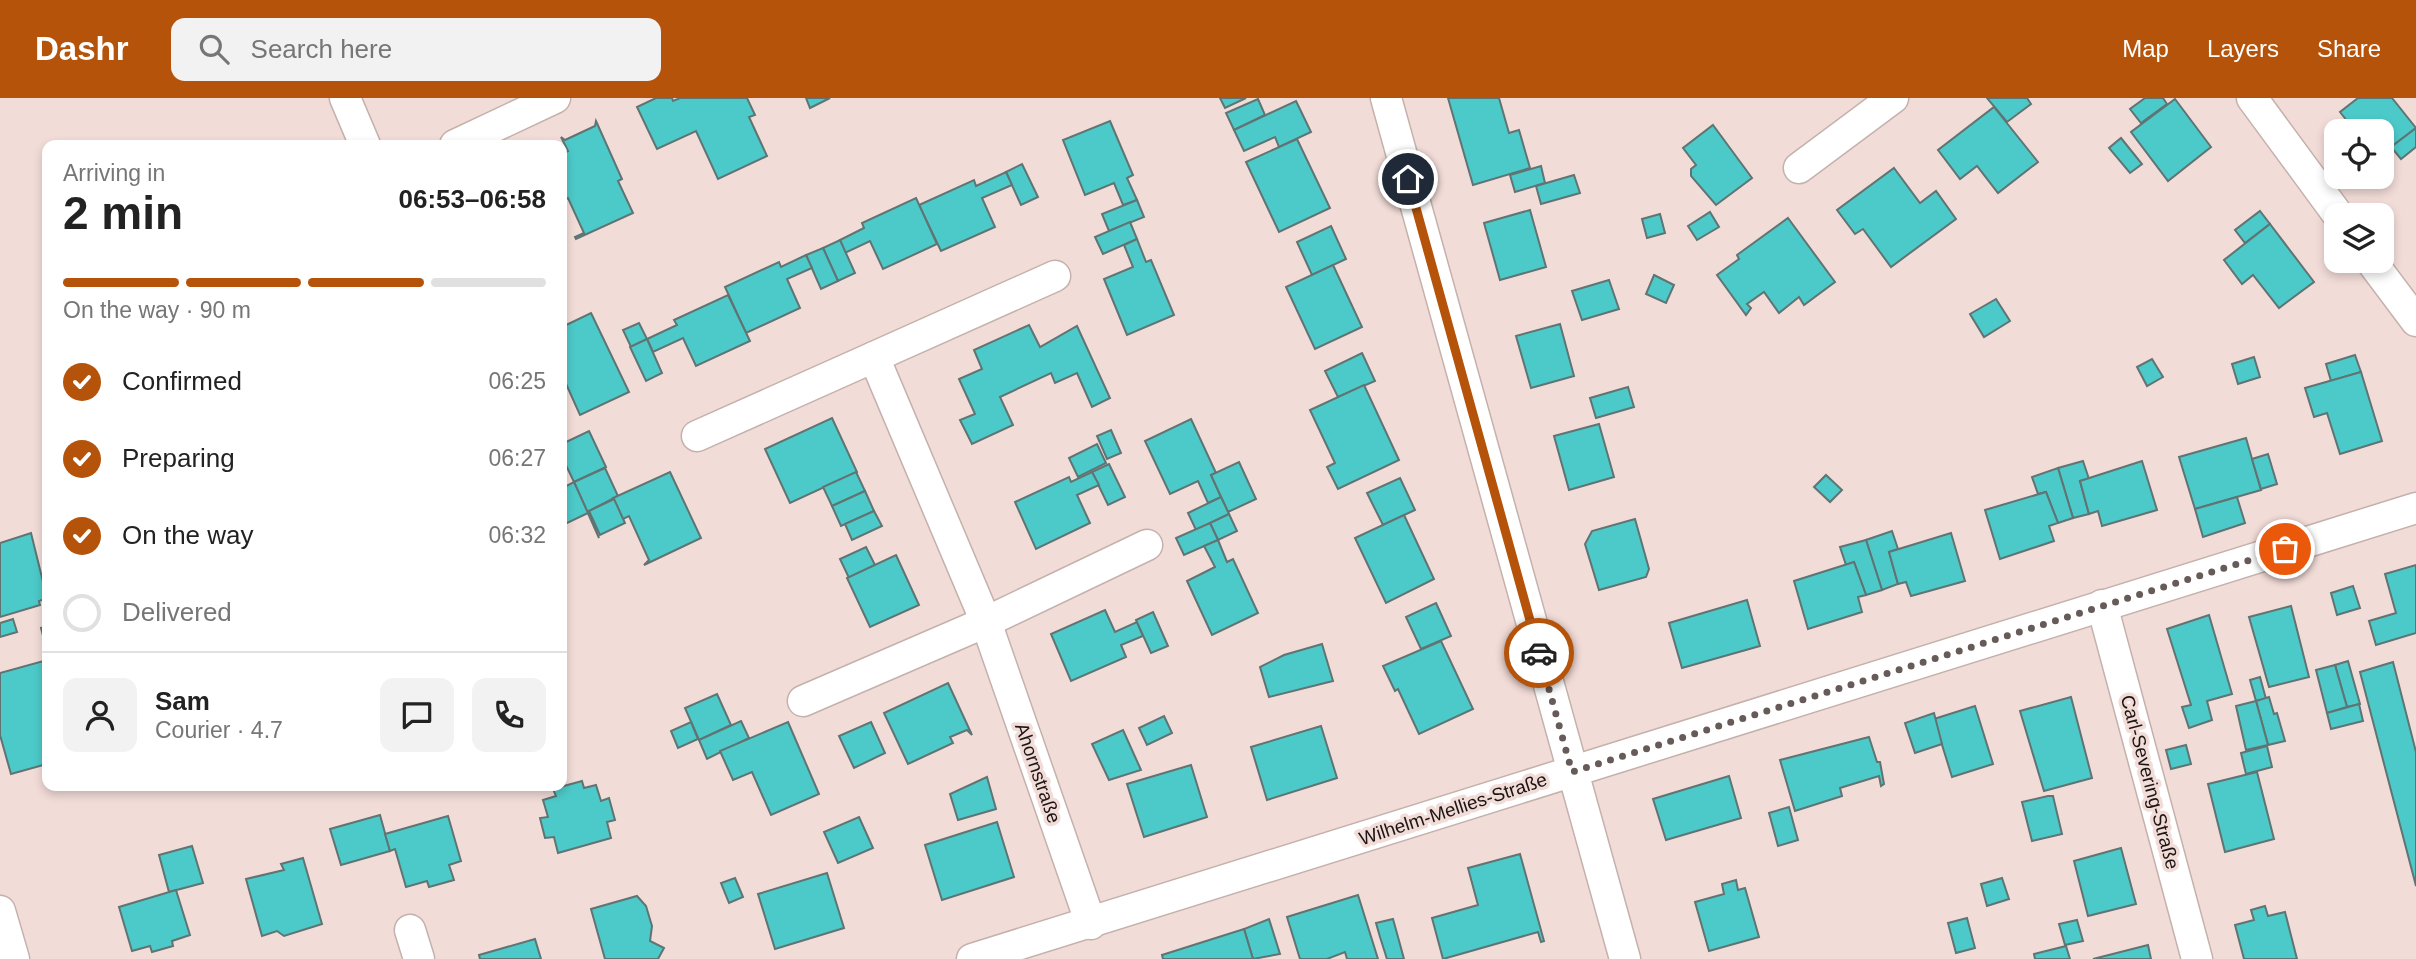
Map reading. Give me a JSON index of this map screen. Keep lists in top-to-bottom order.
{
  "streets": {
    "street": ["Ahornstraße", "Carl-Severing-Straße", "Wilhelm-Mellies-Straße"]
  },
  "crossings": [
    ["Ahornstraße", "Wilhelm-Mellies-Straße"],
    ["Carl-Severing-Straße", "Wilhelm-Mellies-Straße"]
  ],
  "page": {
    "header": "Dashr",
    "search": "Search here",
    "nav": ["Map", "Layers", "Share"],
    "heading": ["2 min", "Arriving in", "06:53–06:58"],
    "panel": ["Sam", "Courier · 4.7"],
    "bar": "On the way · 90 m",
    "list": [
      ["Confirmed", "06:25"],
      ["Preparing", "06:27"],
      ["On the way", "06:32"],
      "Delivered"
    ]
  }
}
